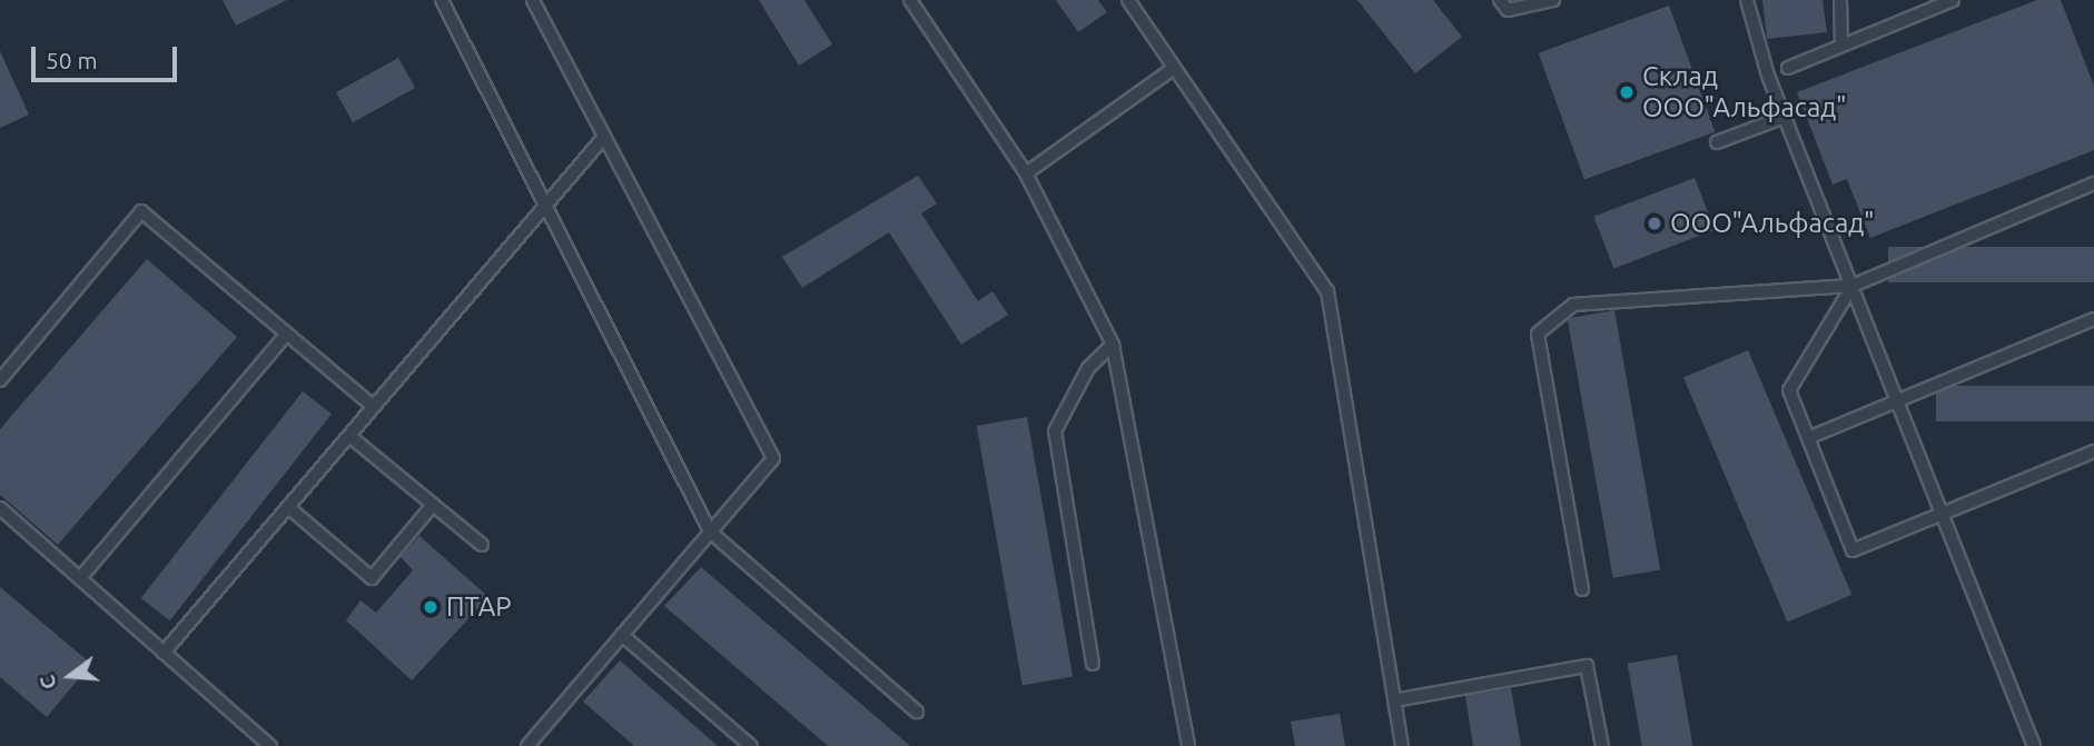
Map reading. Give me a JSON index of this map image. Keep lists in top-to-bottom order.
{
  "places": ["Склад ООО\"Альфасад\"", "ООО\"Альфасад\"", "ПТАР"],
  "scale_bar": "50 m",
  "north": "left"
}
